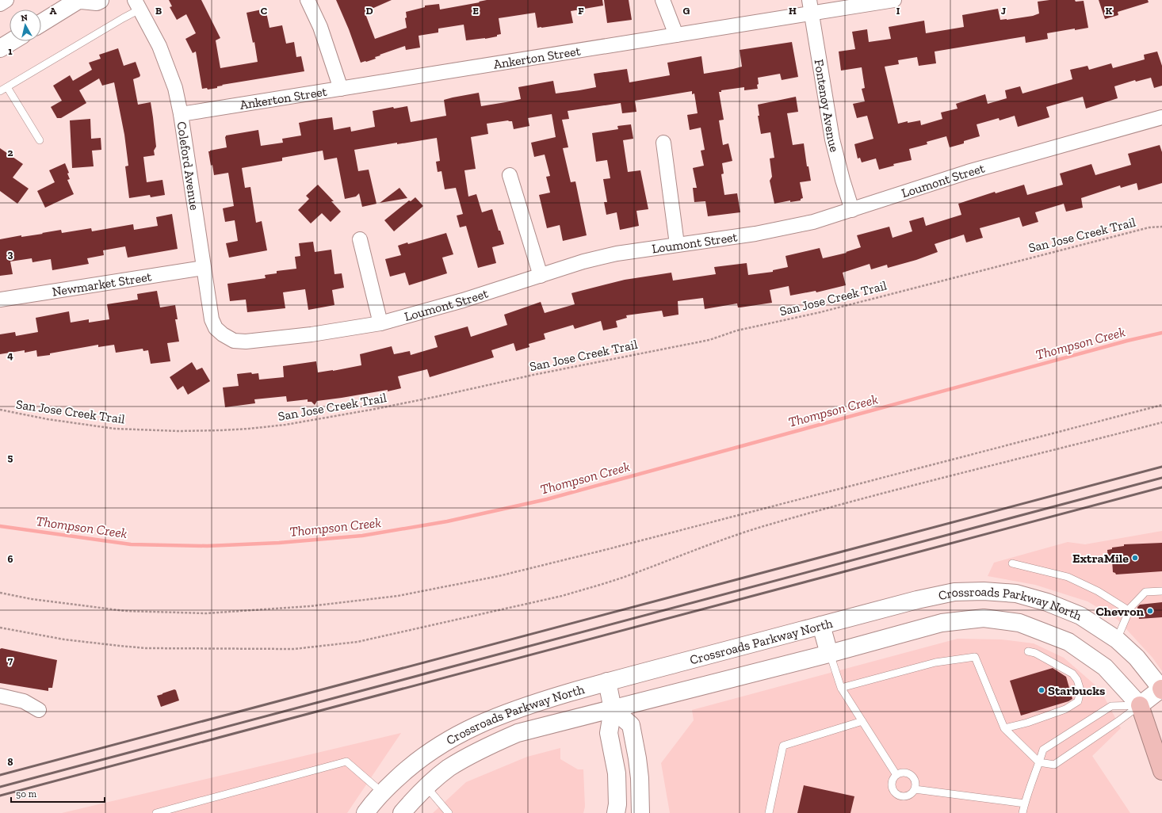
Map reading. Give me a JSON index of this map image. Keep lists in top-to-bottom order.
{
  "streets": {
    "street": [
      "Ankerton Street",
      "Fontenoy Avenue",
      "Coleford Avenue",
      "Loumont Street",
      "Newmarket Street",
      "Crossroads Parkway North"
    ],
    "path": ["San Jose Creek Trail"]
  },
  "crossings": [
    ["Ankerton Street", "Fontenoy Avenue"],
    ["Ankerton Street", "Coleford Avenue"],
    ["Fontenoy Avenue", "Loumont Street"],
    ["Coleford Avenue", "Loumont Street"],
    ["Coleford Avenue", "Newmarket Street"]
  ],
  "water": ["Thompson Creek"],
  "places": ["ExtraMile", "Chevron", "Starbucks"],
  "scale_bar": "50 m",
  "north": "top",
  "grid": {
    "columns": [
      "A",
      "B",
      "C",
      "D",
      "E",
      "F",
      "G",
      "H",
      "I",
      "J",
      "K"
    ],
    "rows": [
      "1",
      "2",
      "3",
      "4",
      "5",
      "6",
      "7",
      "8"
    ]
  }
}
